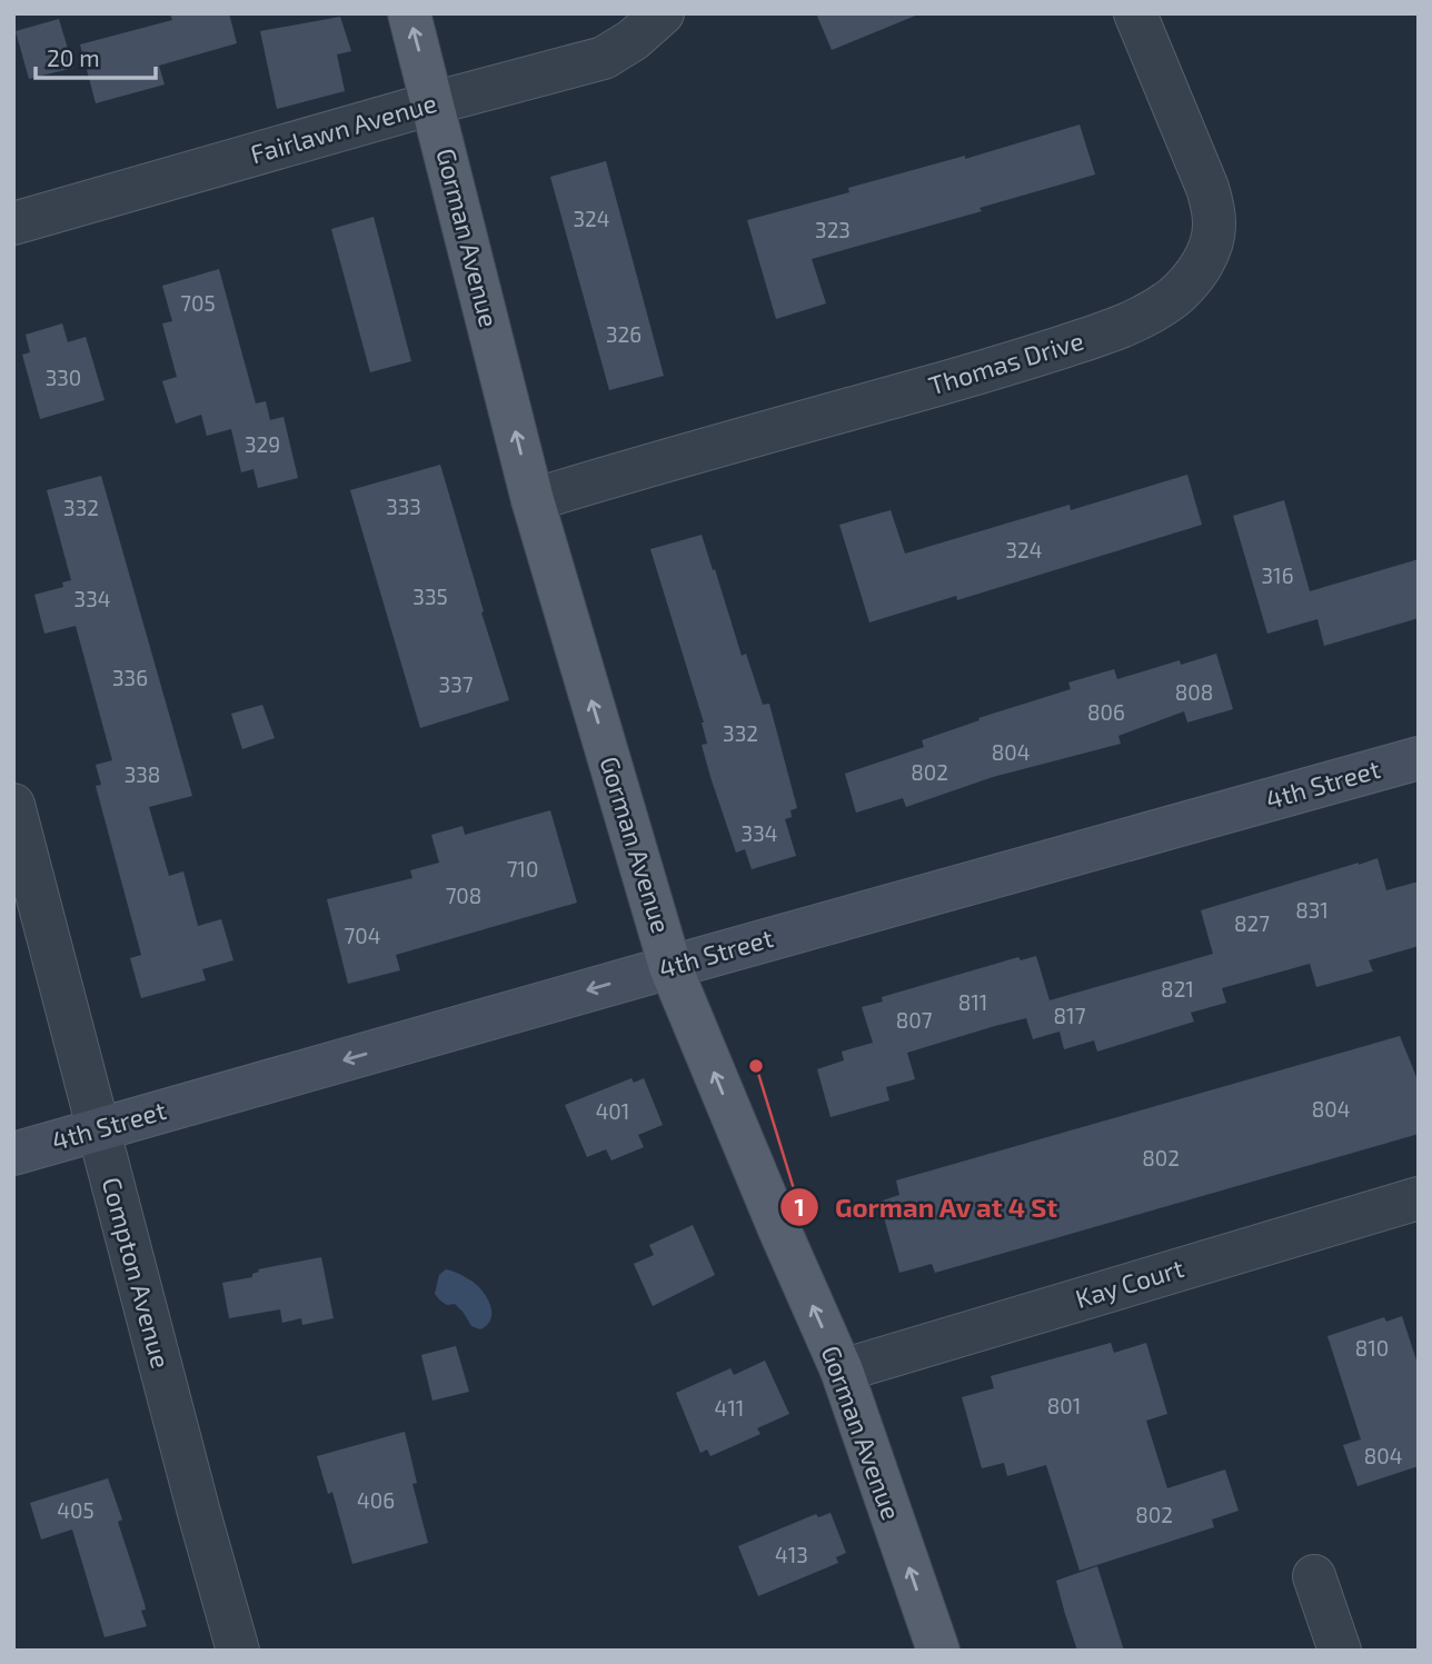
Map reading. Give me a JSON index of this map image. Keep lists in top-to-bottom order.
{
  "streets": {
    "main road": ["Gorman Avenue"],
    "street": [
      "Fairlawn Avenue",
      "Thomas Drive",
      "4th Street",
      "Compton Avenue",
      "Kay Court"
    ]
  },
  "crossings": [
    ["Fairlawn Avenue", "Gorman Avenue"],
    ["Gorman Avenue", "Thomas Drive"],
    ["Gorman Avenue", "4th Street"],
    ["Gorman Avenue", "Kay Court"],
    ["4th Street", "Compton Avenue"]
  ],
  "one_way": ["Gorman Avenue", "4th Street"],
  "places": ["Gorman Av at 4 St"],
  "house_numbers": [
    "324",
    "323",
    "705",
    "326",
    "330",
    "329",
    "333",
    "332",
    "324",
    "316",
    "335",
    "334",
    "336",
    "337",
    "808",
    "806",
    "332",
    "804",
    "802",
    "338",
    "334",
    "710",
    "708",
    "831",
    "827",
    "704",
    "821",
    "811",
    "817",
    "807",
    "804",
    "401",
    "802",
    "810",
    "801",
    "411",
    "804",
    "406",
    "405",
    "802",
    "413"
  ],
  "scale_bar": "20 m"
}
